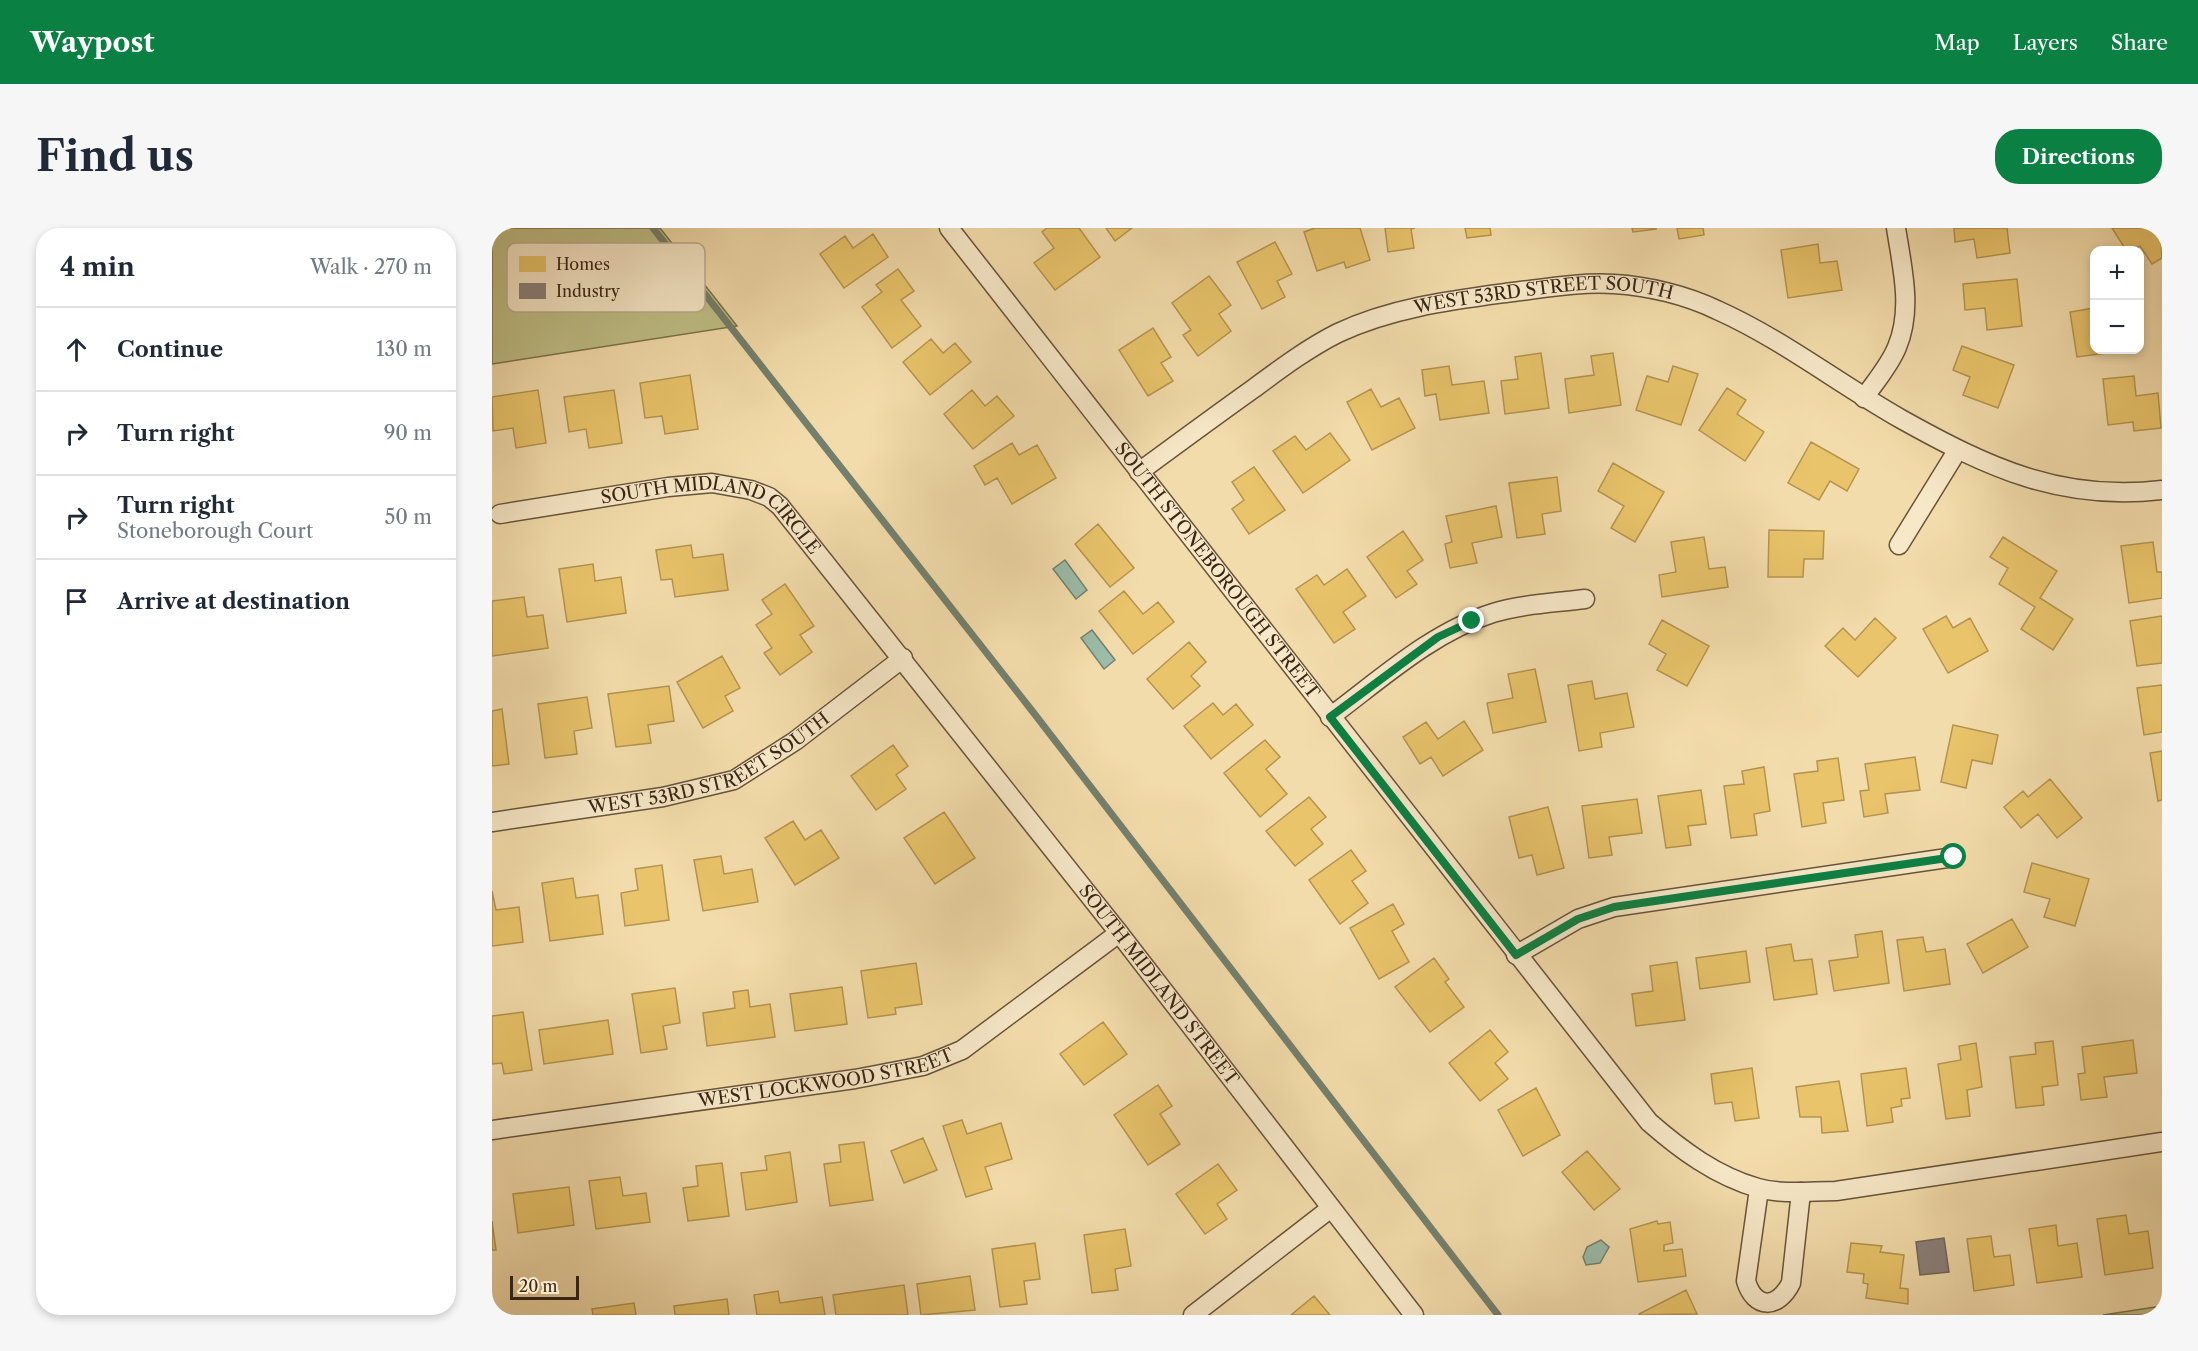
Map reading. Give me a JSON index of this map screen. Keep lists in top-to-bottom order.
{
  "streets": {
    "street": [
      "WEST 53RD STREET SOUTH",
      "SOUTH MIDLAND CIRCLE",
      "SOUTH STONEBOROUGH STREET",
      "SOUTH MIDLAND STREET",
      "WEST LOCKWOOD STREET"
    ]
  },
  "crossings": [
    ["WEST 53RD STREET SOUTH", "SOUTH MIDLAND CIRCLE"],
    ["WEST 53RD STREET SOUTH", "SOUTH STONEBOROUGH STREET"],
    ["WEST 53RD STREET SOUTH", "SOUTH MIDLAND STREET"],
    ["SOUTH MIDLAND CIRCLE", "SOUTH MIDLAND STREET"],
    ["SOUTH MIDLAND STREET", "WEST LOCKWOOD STREET"]
  ],
  "legend": ["Homes", "Industry"],
  "scale_bar": "20 m",
  "page": {
    "header": "Waypost",
    "nav": ["Map", "Layers", "Share"],
    "buttons": "Directions",
    "title": "Find us",
    "heading": ["4 min", "Walk · 270 m"],
    "map_buttons": ["+", "−"],
    "list": [
      ["Continue", "130 m"],
      ["Turn right", "90 m"],
      ["Turn right", "Stoneborough Court", "50 m"],
      "Arrive at destination"
    ],
    "scale": "20 m"
  }
}
